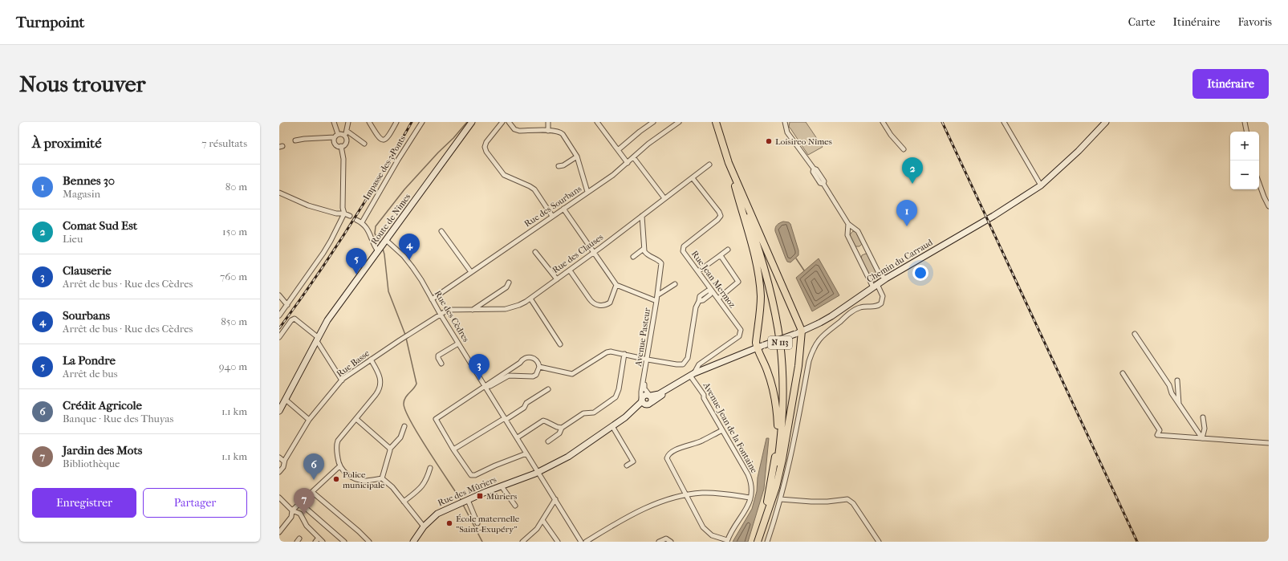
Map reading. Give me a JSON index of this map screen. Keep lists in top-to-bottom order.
{
  "streets": {
    "main road": ["N 113"],
    "street": [
      "Impasse des 3 Ponts",
      "Rue des Sourbans",
      "Route de Nîmes",
      "Rue des Clauses",
      "Chemin du Carraud",
      "Rue Jean Mermoz",
      "Rue des Cèdres",
      "Avenue Pasteur",
      "Rue Basse",
      "Avenue Jean de la Fontaine",
      "Rue des Mûriers"
    ]
  },
  "crossings": [
    ["Rue des Sourbans", "Rue des Cèdres"],
    ["Route de Nîmes", "Rue des Cèdres"],
    ["Rue des Clauses", "Rue Jean Mermoz"],
    ["Rue des Clauses", "Rue des Cèdres"],
    ["Rue des Clauses", "Rue Basse"],
    ["Chemin du Carraud", "Rue Jean Mermoz"],
    ["Chemin du Carraud", "Rue des Cèdres"],
    ["Chemin du Carraud", "Avenue Pasteur"],
    ["Chemin du Carraud", "Avenue Jean de la Fontaine"],
    ["Chemin du Carraud", "Rue des Mûriers"],
    ["Rue Jean Mermoz", "Avenue Jean de la Fontaine"],
    ["Rue des Cèdres", "Rue Basse"],
    ["Rue des Cèdres", "Rue des Mûriers"]
  ],
  "places": {
    "other": ["Loisireo Nîmes", "Police municipale", "École maternelle \"Saint-Exupéry\""],
    "transit": ["Mûriers"]
  },
  "page": {
    "header": "Turnpoint",
    "nav": ["Carte", "Itinéraire", "Favoris"],
    "buttons": [
      "Itinéraire",
      ["Enregistrer", "Partager"]
    ],
    "title": "Nous trouver",
    "heading": ["À proximité", "7 résultats"],
    "map_buttons": ["+", "−"],
    "pins": [
      "2",
      "1",
      "4",
      "5",
      "3",
      "6",
      "7"
    ],
    "list": [
      {
        "mark": "1",
        "name": "Bennes 30",
        "note": "Magasin",
        "value": "80 m"
      },
      {
        "mark": "2",
        "name": "Comat Sud Est",
        "note": "Lieu",
        "value": "150 m"
      },
      {
        "mark": "3",
        "name": "Clauserie",
        "note": "Arrêt de bus · Rue des Cèdres",
        "value": "760 m"
      },
      {
        "mark": "4",
        "name": "Sourbans",
        "note": "Arrêt de bus · Rue des Cèdres",
        "value": "850 m"
      },
      {
        "mark": "5",
        "name": "La Pondre",
        "note": "Arrêt de bus",
        "value": "940 m"
      },
      {
        "mark": "6",
        "name": "Crédit Agricole",
        "note": "Banque · Rue des Thuyas",
        "value": "1.1 km"
      },
      {
        "mark": "7",
        "name": "Jardin des Mots",
        "note": "Bibliothèque",
        "value": "1.1 km"
      }
    ]
  }
}
